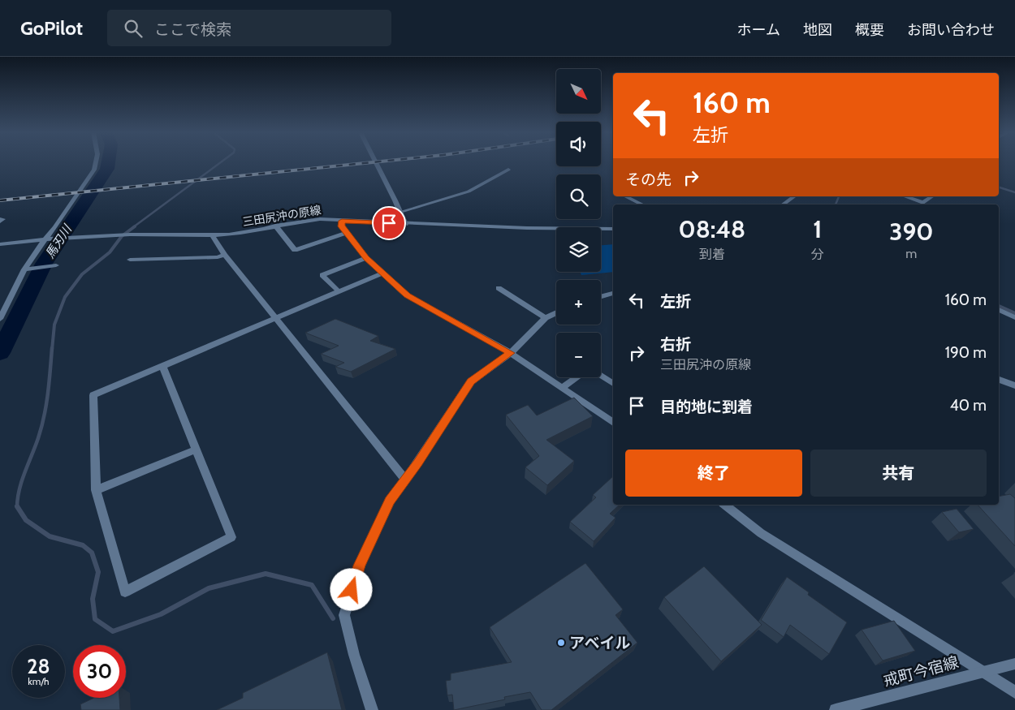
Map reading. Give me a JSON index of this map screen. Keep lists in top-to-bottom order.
{
  "streets": {
    "street": ["三田尻沖の原線", "戒町今宿線"]
  },
  "water": ["馬刃川"],
  "places": ["アベイル"],
  "north": "bottom right",
  "page": {
    "header": "GoPilot",
    "search": "ここで検索",
    "nav": [
      "ホーム",
      "地図",
      "概要",
      "お問い合わせ"
    ],
    "map_buttons": ["+", "−"],
    "turn": ["160 m", "左折"],
    "then": "その先",
    "eta": [
      "08:48",
      "到着",
      "1",
      "分",
      "390",
      "m"
    ],
    "list": [
      {
        "name": "左折",
        "value": "160 m"
      },
      {
        "name": "右折",
        "note": "三田尻沖の原線",
        "value": "190 m"
      },
      {
        "name": "目的地に到着",
        "value": "40 m"
      }
    ],
    "buttons": ["終了", "共有"],
    "speed": "28 km/h",
    "limit": "30"
  }
}
